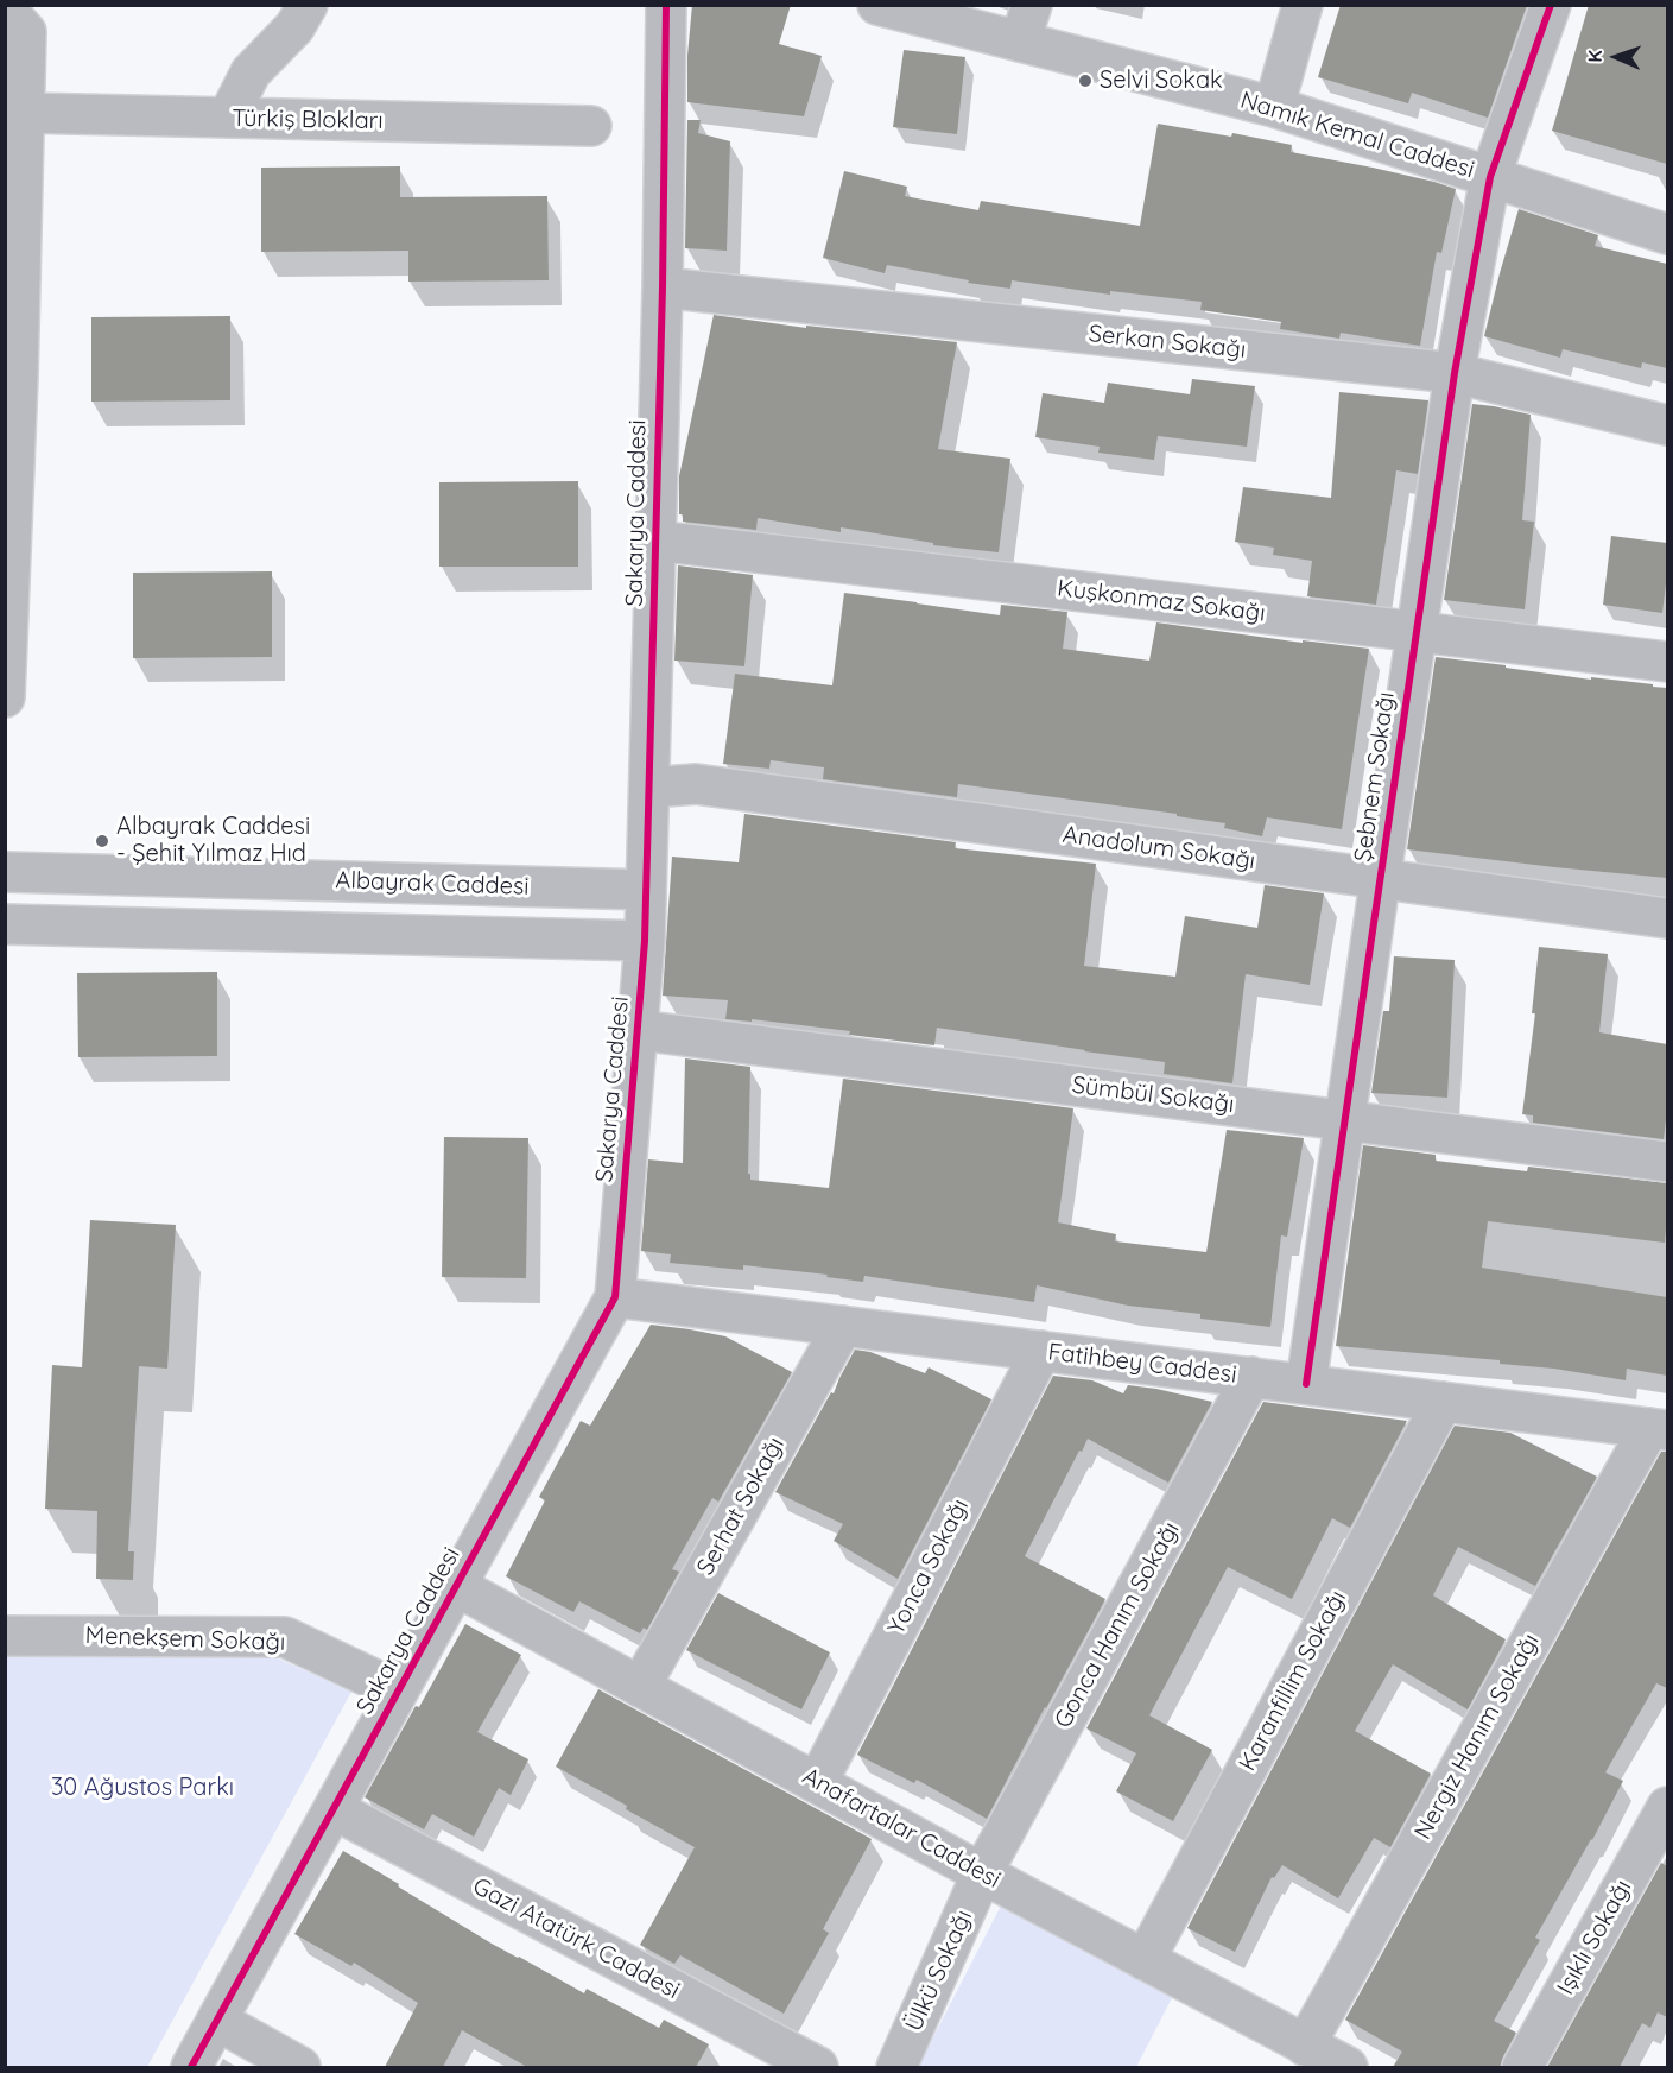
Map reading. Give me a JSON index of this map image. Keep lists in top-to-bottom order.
{
  "streets": {
    "street": [
      "Türkiş Blokları",
      "Namık Kemal Caddesi",
      "Serkan Sokağı",
      "Sakarya Caddesi",
      "Kuşkonmaz Sokağı",
      "Şebnem Sokağı",
      "Anadolum Sokağı",
      "Albayrak Caddesi",
      "Sümbül Sokağı",
      "Fatihbey Caddesi",
      "Serhat Sokağı",
      "Yonca Sokağı",
      "Gonca Hanım Sokağı",
      "Menekşem Sokağı",
      "Karanfillim Sokağı",
      "Nergiz Hanım Sokağı",
      "Anafartalar Caddesi",
      "Işıklı Sokağı",
      "Gazi Atatürk Caddesi",
      "Ülkü Sokağı"
    ]
  },
  "crossings": [
    ["Namık Kemal Caddesi", "Şebnem Sokağı"],
    ["Serkan Sokağı", "Sakarya Caddesi"],
    ["Serkan Sokağı", "Şebnem Sokağı"],
    ["Sakarya Caddesi", "Kuşkonmaz Sokağı"],
    ["Sakarya Caddesi", "Anadolum Sokağı"],
    ["Sakarya Caddesi", "Albayrak Caddesi"],
    ["Sakarya Caddesi", "Sümbül Sokağı"],
    ["Sakarya Caddesi", "Fatihbey Caddesi"],
    ["Sakarya Caddesi", "Menekşem Sokağı"],
    ["Sakarya Caddesi", "Anafartalar Caddesi"],
    ["Sakarya Caddesi", "Gazi Atatürk Caddesi"],
    ["Kuşkonmaz Sokağı", "Şebnem Sokağı"],
    ["Şebnem Sokağı", "Anadolum Sokağı"],
    ["Şebnem Sokağı", "Sümbül Sokağı"],
    ["Şebnem Sokağı", "Fatihbey Caddesi"],
    ["Fatihbey Caddesi", "Serhat Sokağı"],
    ["Fatihbey Caddesi", "Yonca Sokağı"],
    ["Fatihbey Caddesi", "Gonca Hanım Sokağı"],
    ["Fatihbey Caddesi", "Karanfillim Sokağı"],
    ["Fatihbey Caddesi", "Nergiz Hanım Sokağı"],
    ["Serhat Sokağı", "Anafartalar Caddesi"],
    ["Yonca Sokağı", "Anafartalar Caddesi"],
    ["Gonca Hanım Sokağı", "Anafartalar Caddesi"],
    ["Gonca Hanım Sokağı", "Ülkü Sokağı"],
    ["Karanfillim Sokağı", "Anafartalar Caddesi"],
    ["Nergiz Hanım Sokağı", "Anafartalar Caddesi"],
    ["Anafartalar Caddesi", "Ülkü Sokağı"]
  ],
  "parks": ["30 Ağustos Parkı"],
  "places": ["Selvi Sokak", "Albayrak Caddesi - Şehit Yılmaz Hıd"],
  "north": "left"
}
